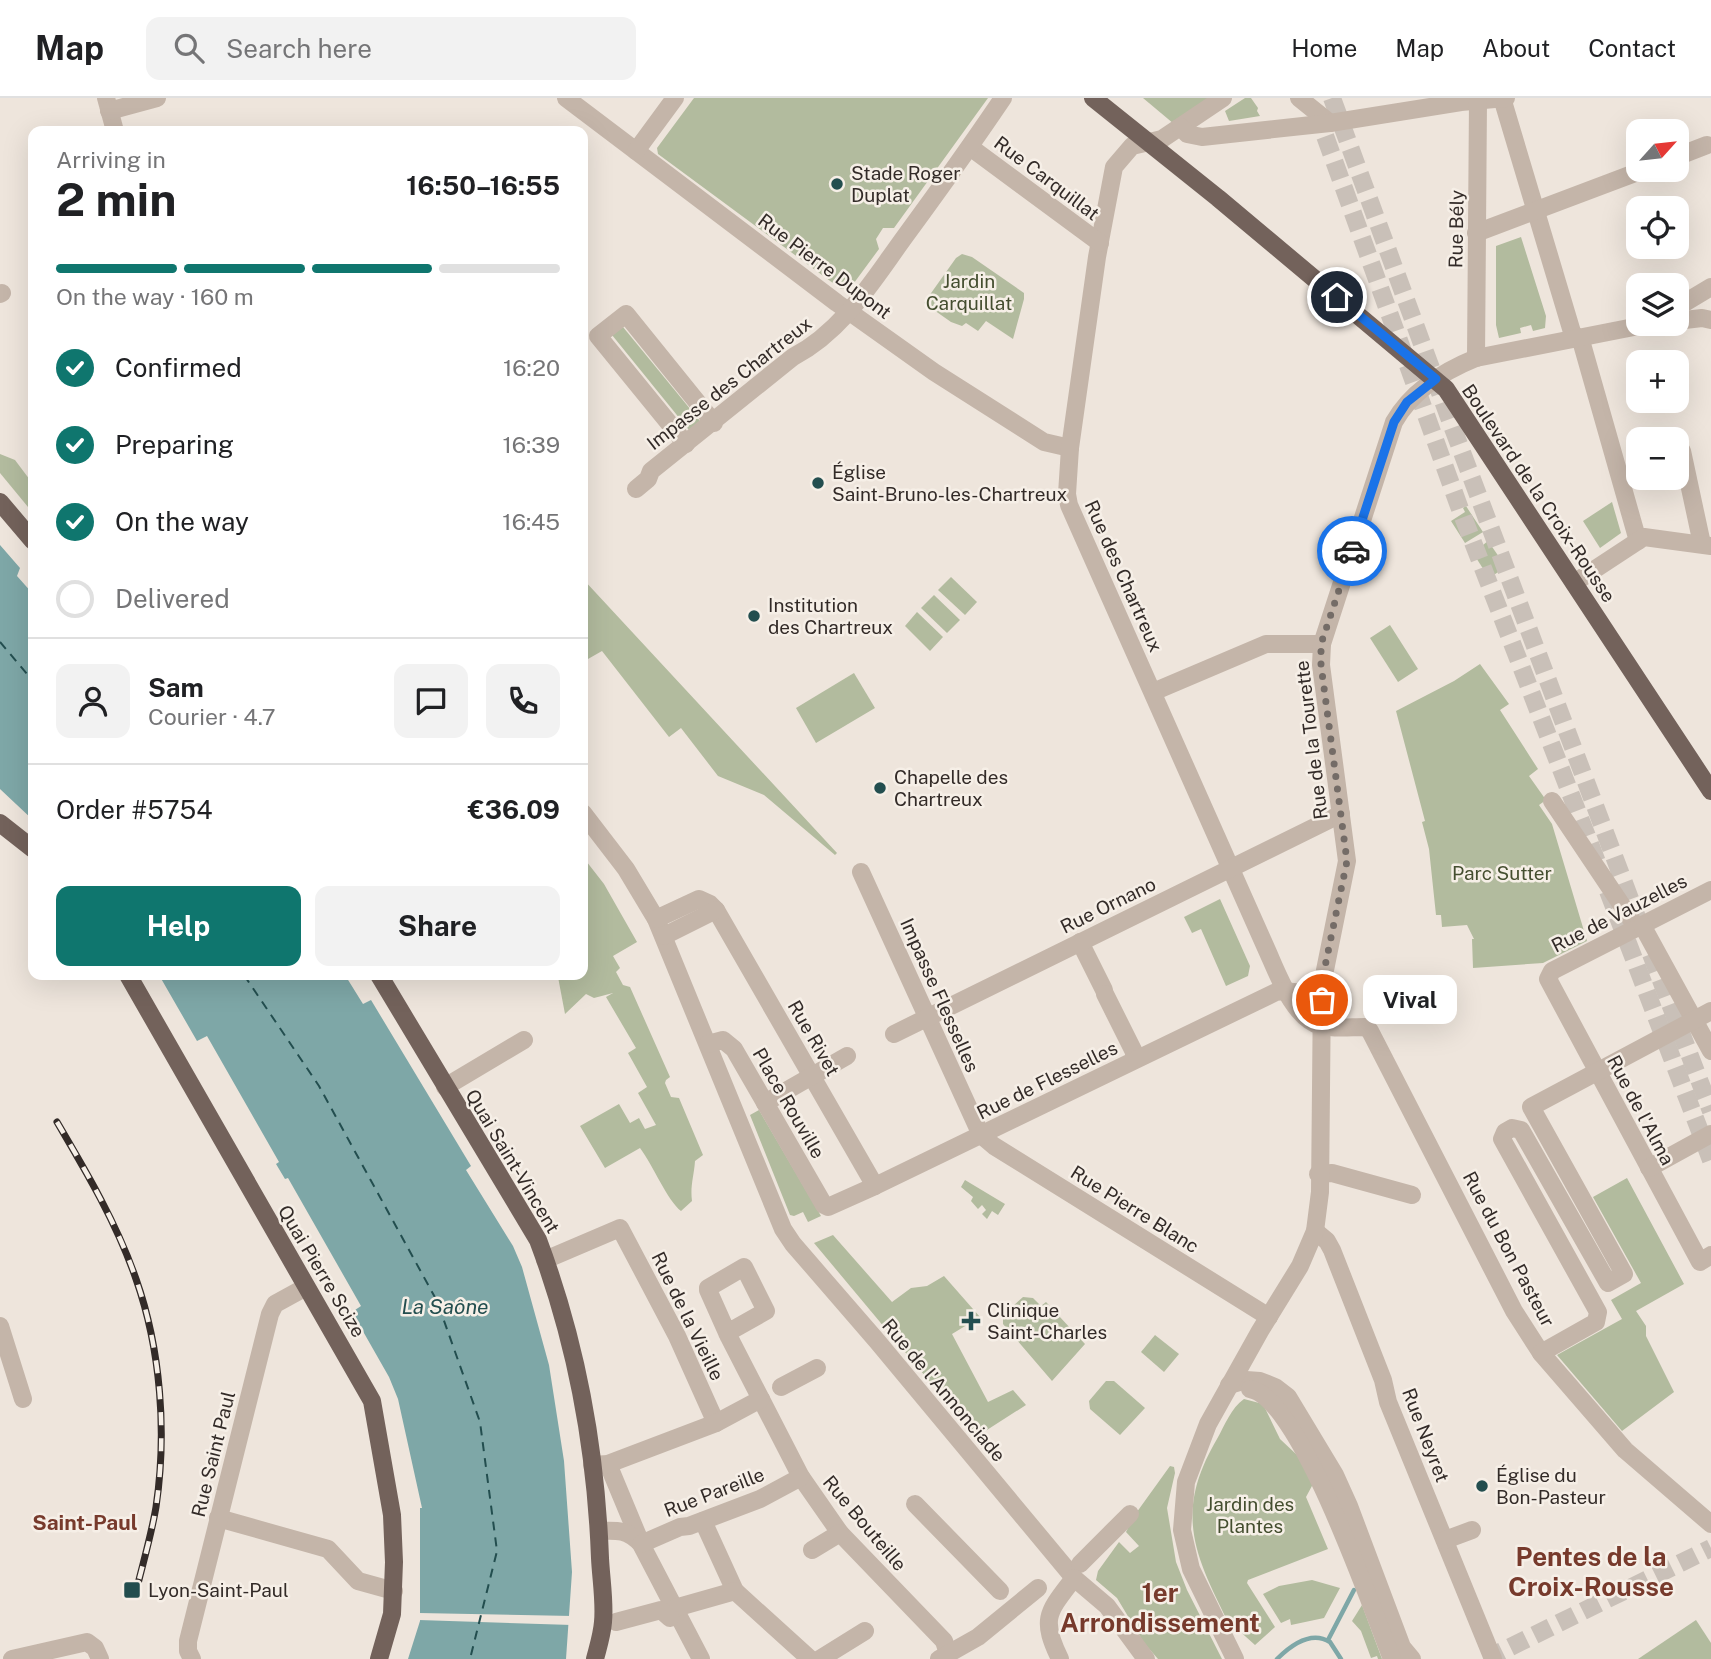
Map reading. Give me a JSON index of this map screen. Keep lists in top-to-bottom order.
{
  "streets": {
    "main road": ["Boulevard de la Croix-Rousse", "Quai Saint-Vincent", "Quai Pierre Scize"],
    "street": [
      "Rue Carquillat",
      "Rue Bély",
      "Rue Pierre Dupont",
      "Impasse des Chartreux",
      "Rue des Chartreux",
      "Rue de la Tourette",
      "Rue Ornano",
      "Rue de Vauzelles",
      "Impasse Flesselles",
      "Rue Rivet",
      "Rue de Flesselles",
      "Place Rouville",
      "Rue de l'Alma",
      "Rue Pierre Blanc",
      "Rue du Bon Pasteur",
      "Rue de la Vieille",
      "Rue de l'Annonciade",
      "Rue Neyret",
      "Rue Saint Paul",
      "Rue Pareille",
      "Rue Bouteille"
    ]
  },
  "crossings": [
    ["Rue Carquillat", "Impasse des Chartreux"],
    ["Rue Carquillat", "Rue des Chartreux"],
    ["Rue Bély", "Rue de la Tourette"],
    ["Rue Pierre Dupont", "Impasse des Chartreux"],
    ["Rue Pierre Dupont", "Rue des Chartreux"],
    ["Boulevard de la Croix-Rousse", "Rue des Chartreux"],
    ["Boulevard de la Croix-Rousse", "Rue de la Tourette"],
    ["Rue des Chartreux", "Rue de la Tourette"],
    ["Rue des Chartreux", "Rue Ornano"],
    ["Rue des Chartreux", "Rue de Flesselles"],
    ["Rue des Chartreux", "Rue du Bon Pasteur"],
    ["Rue de la Tourette", "Rue Ornano"],
    ["Rue de la Tourette", "Rue de Flesselles"],
    ["Rue de la Tourette", "Rue Pierre Blanc"],
    ["Rue de la Tourette", "Rue du Bon Pasteur"],
    ["Rue de la Tourette", "Rue Neyret"],
    ["Rue Ornano", "Impasse Flesselles"],
    ["Rue de Vauzelles", "Rue de l'Alma"],
    ["Impasse Flesselles", "Rue de Flesselles"],
    ["Impasse Flesselles", "Rue Pierre Blanc"],
    ["Rue Rivet", "Rue de Flesselles"],
    ["Rue de Flesselles", "Place Rouville"],
    ["Rue de Flesselles", "Rue Pierre Blanc"],
    ["Place Rouville", "Rue de l'Annonciade"],
    ["Quai Saint-Vincent", "Rue de la Vieille"],
    ["Quai Saint-Vincent", "Rue Pareille"],
    ["Quai Pierre Scize", "Rue Saint Paul"],
    ["Rue de la Vieille", "Rue Bouteille"],
    ["Rue Pareille", "Rue Bouteille"]
  ],
  "districts": ["Saint-Paul", "Pentes de la Croix-Rousse", "1er Arrondissement"],
  "water": ["La Saône"],
  "parks": ["Jardin Carquillat", "Parc Sutter", "Jardin des Plantes"],
  "places": {
    "other": [
      "Stade Roger Duplat",
      "Église Saint-Bruno-les-Chartreux",
      "Institution des Chartreux",
      "Chapelle des Chartreux",
      "Vival",
      "Église du Bon-Pasteur"
    ],
    "health": ["Clinique Saint-Charles"],
    "transit": ["Lyon-Saint-Paul"]
  },
  "north": "top right",
  "page": {
    "header": "Map",
    "search": "Search here",
    "nav": [
      "Home",
      "Map",
      "About",
      "Contact"
    ],
    "map_buttons": ["+", "−"],
    "heading": ["2 min", "Arriving in", "16:50–16:55"],
    "panel": [
      "Sam",
      "Courier · 4.7",
      "Order #5754",
      "€36.09"
    ],
    "bar": "On the way · 160 m",
    "list": [
      ["Confirmed", "16:20"],
      ["Preparing", "16:39"],
      ["On the way", "16:45"],
      "Delivered"
    ],
    "buttons": ["Help", "Share"],
    "bubble": "Vival"
  }
}
